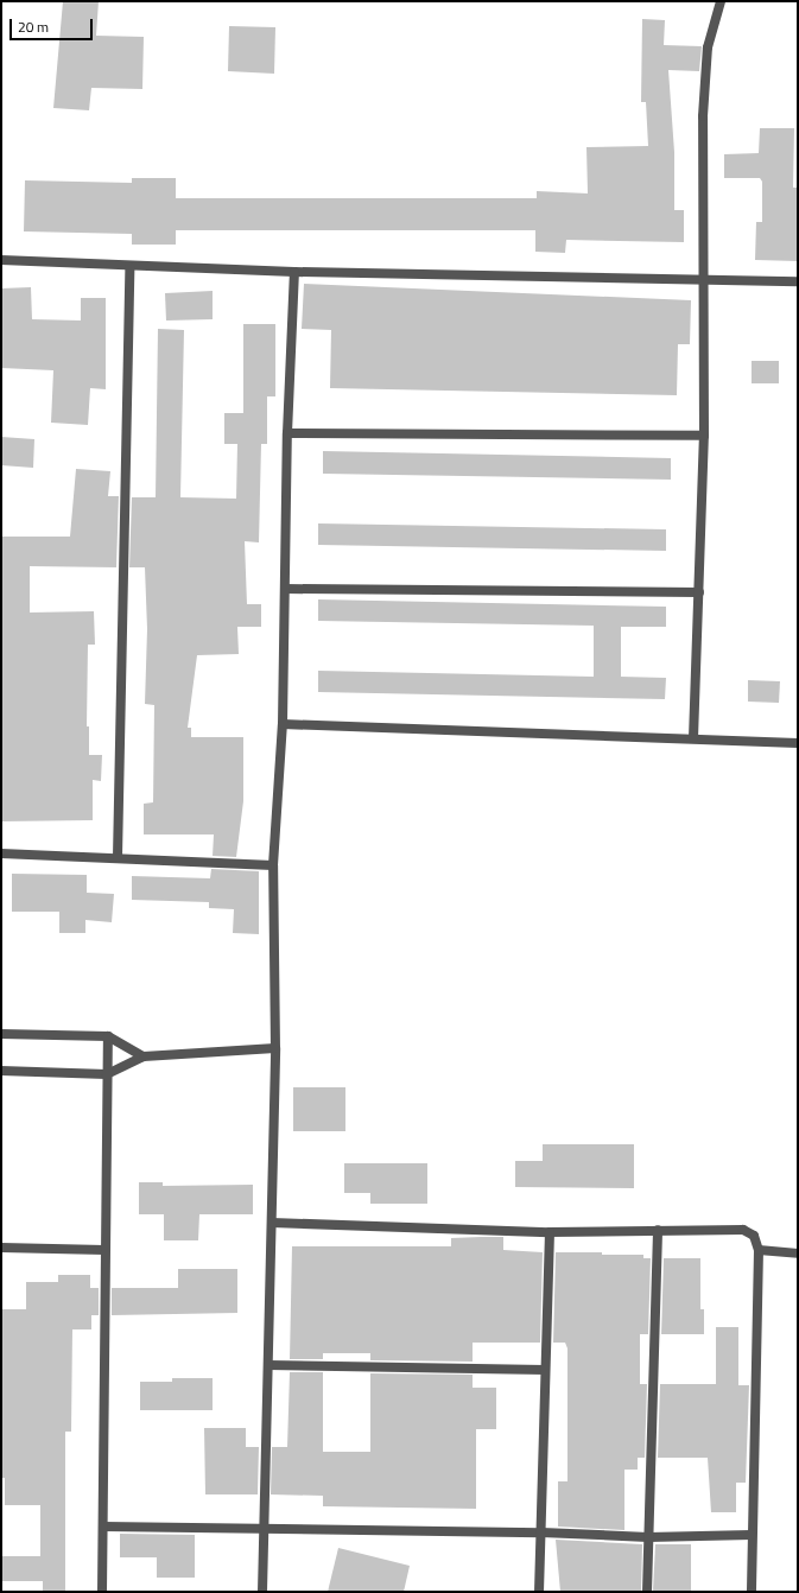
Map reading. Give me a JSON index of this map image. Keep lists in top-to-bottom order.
{
  "scale_bar": "20 m"
}
